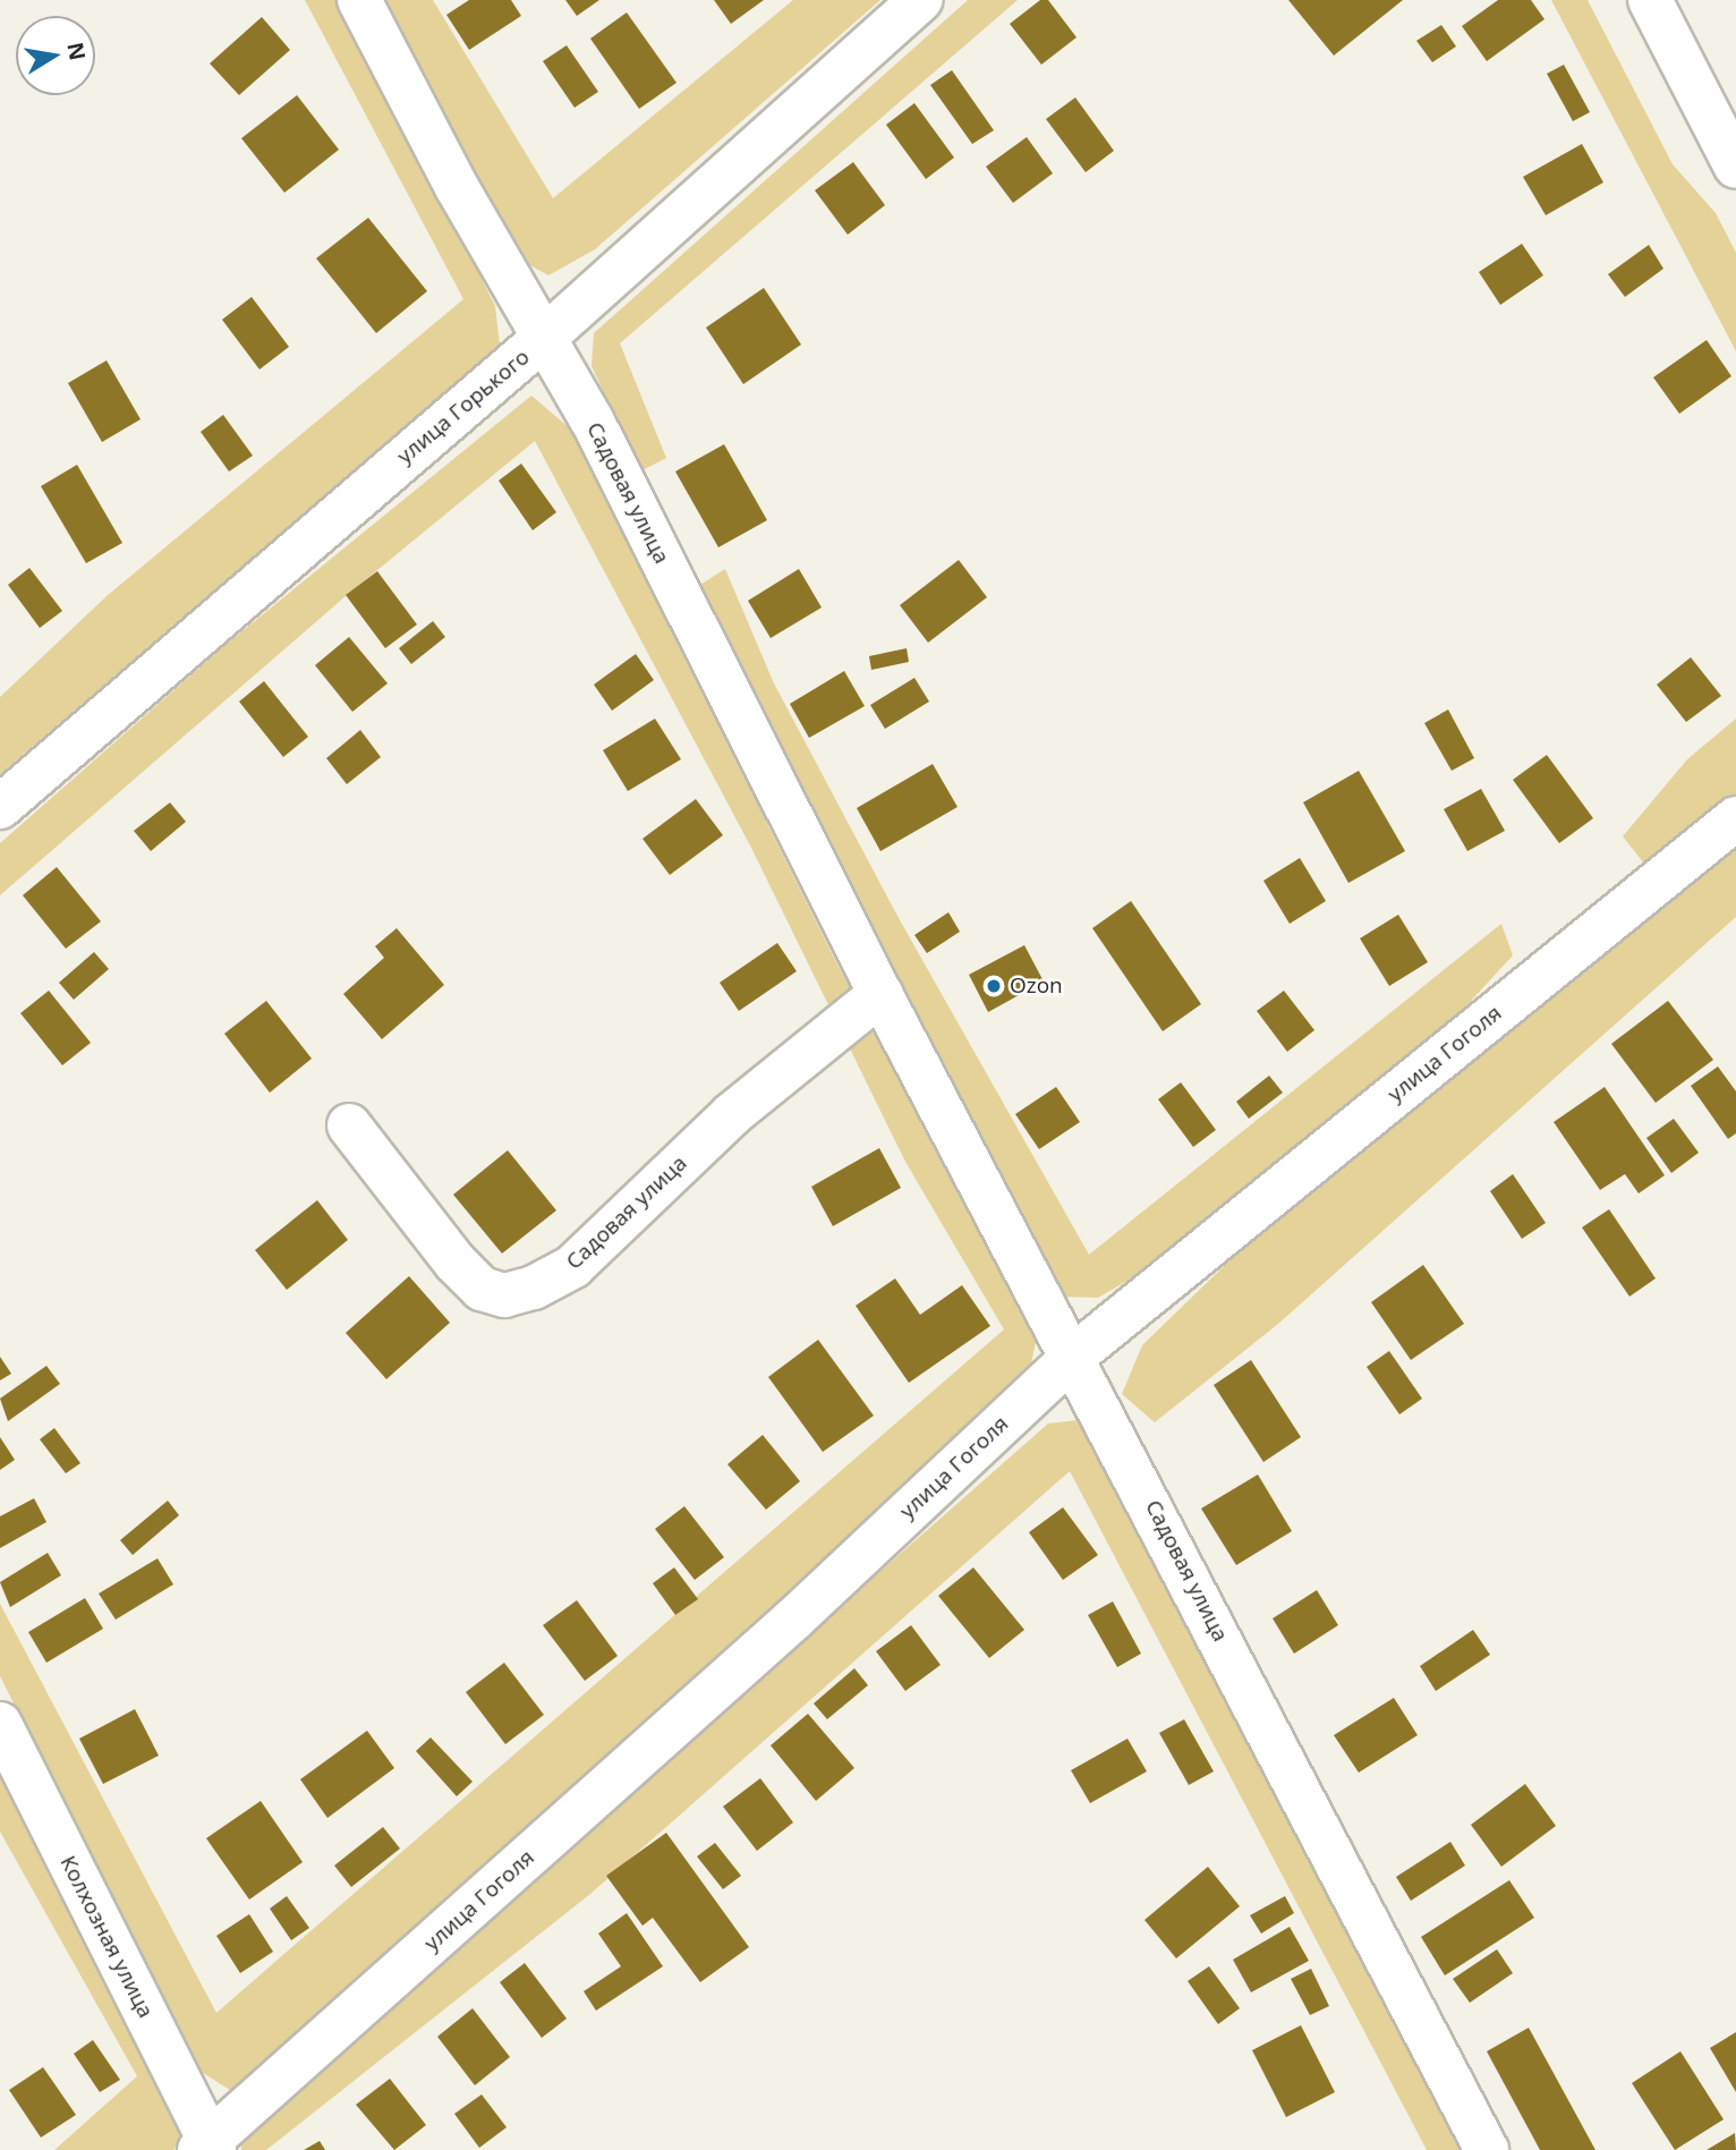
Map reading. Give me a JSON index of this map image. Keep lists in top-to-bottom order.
{
  "streets": {
    "street": [
      "улица Горького",
      "Садовая улица",
      "улица Гоголя",
      "Колхозная улица"
    ]
  },
  "crossings": [
    ["улица Горького", "Садовая улица"],
    ["Садовая улица", "улица Гоголя"],
    ["улица Гоголя", "Колхозная улица"]
  ],
  "places": ["Ozon"],
  "north": "right"
}
